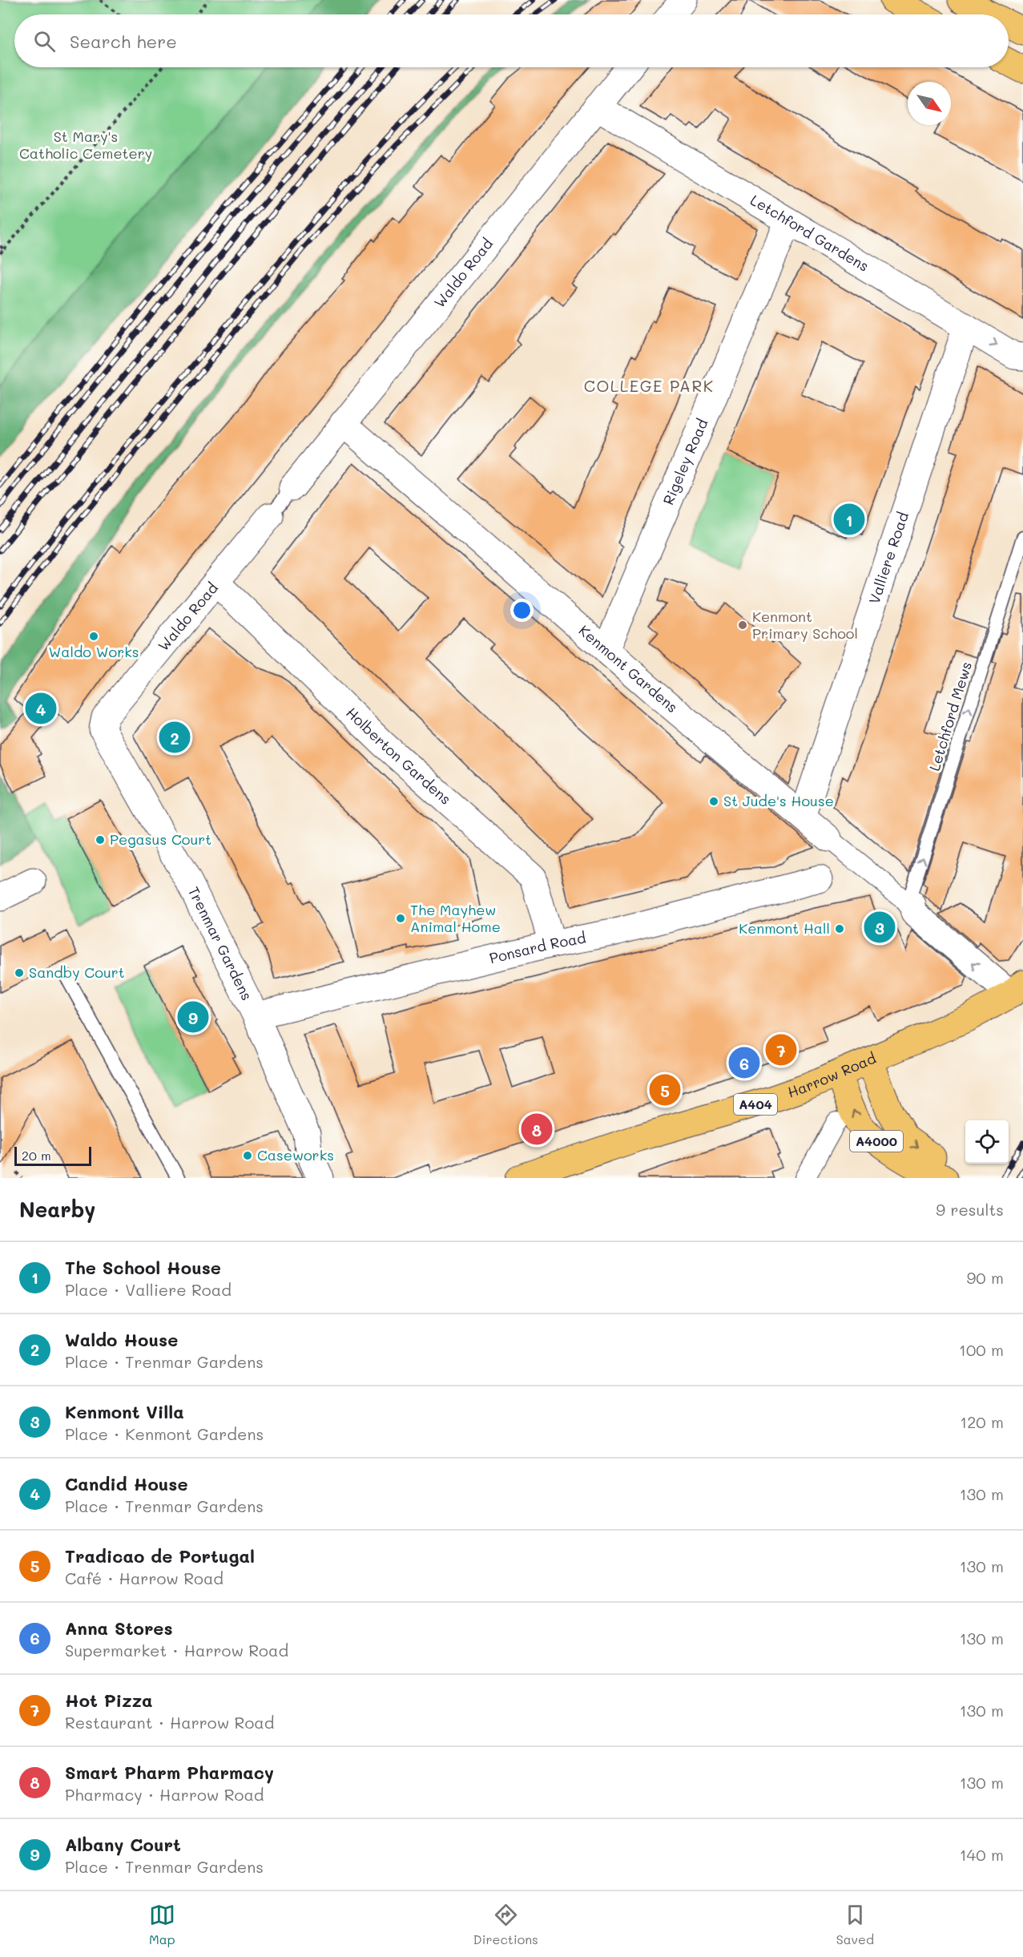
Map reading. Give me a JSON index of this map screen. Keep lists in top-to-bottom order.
{
  "streets": {
    "main road": ["Harrow Road", "A404", "A4000"],
    "street": [
      "Letchford Gardens",
      "Waldo Road",
      "Rigeley Road",
      "Valliere Road",
      "Kenmont Gardens",
      "Holberton Gardens",
      "Trenmar Gardens",
      "Ponsard Road"
    ],
    "lane": ["Letchford Mews"]
  },
  "crossings": [
    ["Letchford Gardens", "Waldo Road"],
    ["Letchford Gardens", "Rigeley Road"],
    ["Letchford Gardens", "Valliere Road"],
    ["Waldo Road", "Kenmont Gardens"],
    ["Waldo Road", "Holberton Gardens"],
    ["Waldo Road", "Trenmar Gardens"],
    ["Rigeley Road", "Kenmont Gardens"],
    ["Valliere Road", "Kenmont Gardens"],
    ["Kenmont Gardens", "Letchford Mews"],
    ["Kenmont Gardens", "Harrow Road"],
    ["Holberton Gardens", "Ponsard Road"],
    ["Trenmar Gardens", "Ponsard Road"],
    ["Harrow Road", "A4000"]
  ],
  "one_way": ["Letchford Mews"],
  "districts": ["COLLEGE PARK"],
  "parks": ["St Mary's Catholic Cemetery"],
  "places": [
    "Kenmont Primary School",
    "Waldo Works",
    "St Jude's House",
    "Pegasus Court",
    "The Mayhew Animal Home",
    "Kenmont Hall",
    "Sandby Court",
    "Caseworks"
  ],
  "scale_bar": "20 m",
  "north": "bottom right",
  "page": {
    "search": "Search here",
    "pins": [
      "1",
      "4",
      "2",
      "3",
      "9",
      "7",
      "6",
      "5",
      "8"
    ],
    "scale": "20 m",
    "heading": ["Nearby", "9 results"],
    "list": [
      {
        "mark": "1",
        "name": "The School House",
        "note": "Place · Valliere Road",
        "value": "90 m"
      },
      {
        "mark": "2",
        "name": "Waldo House",
        "note": "Place · Trenmar Gardens",
        "value": "100 m"
      },
      {
        "mark": "3",
        "name": "Kenmont Villa",
        "note": "Place · Kenmont Gardens",
        "value": "120 m"
      },
      {
        "mark": "4",
        "name": "Candid House",
        "note": "Place · Trenmar Gardens",
        "value": "130 m"
      },
      {
        "mark": "5",
        "name": "Tradicao de Portugal",
        "note": "Café · Harrow Road",
        "value": "130 m"
      },
      {
        "mark": "6",
        "name": "Anna Stores",
        "note": "Supermarket · Harrow Road",
        "value": "130 m"
      },
      {
        "mark": "7",
        "name": "Hot Pizza",
        "note": "Restaurant · Harrow Road",
        "value": "130 m"
      },
      {
        "mark": "8",
        "name": "Smart Pharm Pharmacy",
        "note": "Pharmacy · Harrow Road",
        "value": "130 m"
      },
      {
        "mark": "9",
        "name": "Albany Court",
        "note": "Place · Trenmar Gardens",
        "value": "140 m"
      }
    ],
    "nav": ["Map", "Directions", "Saved"]
  }
}
